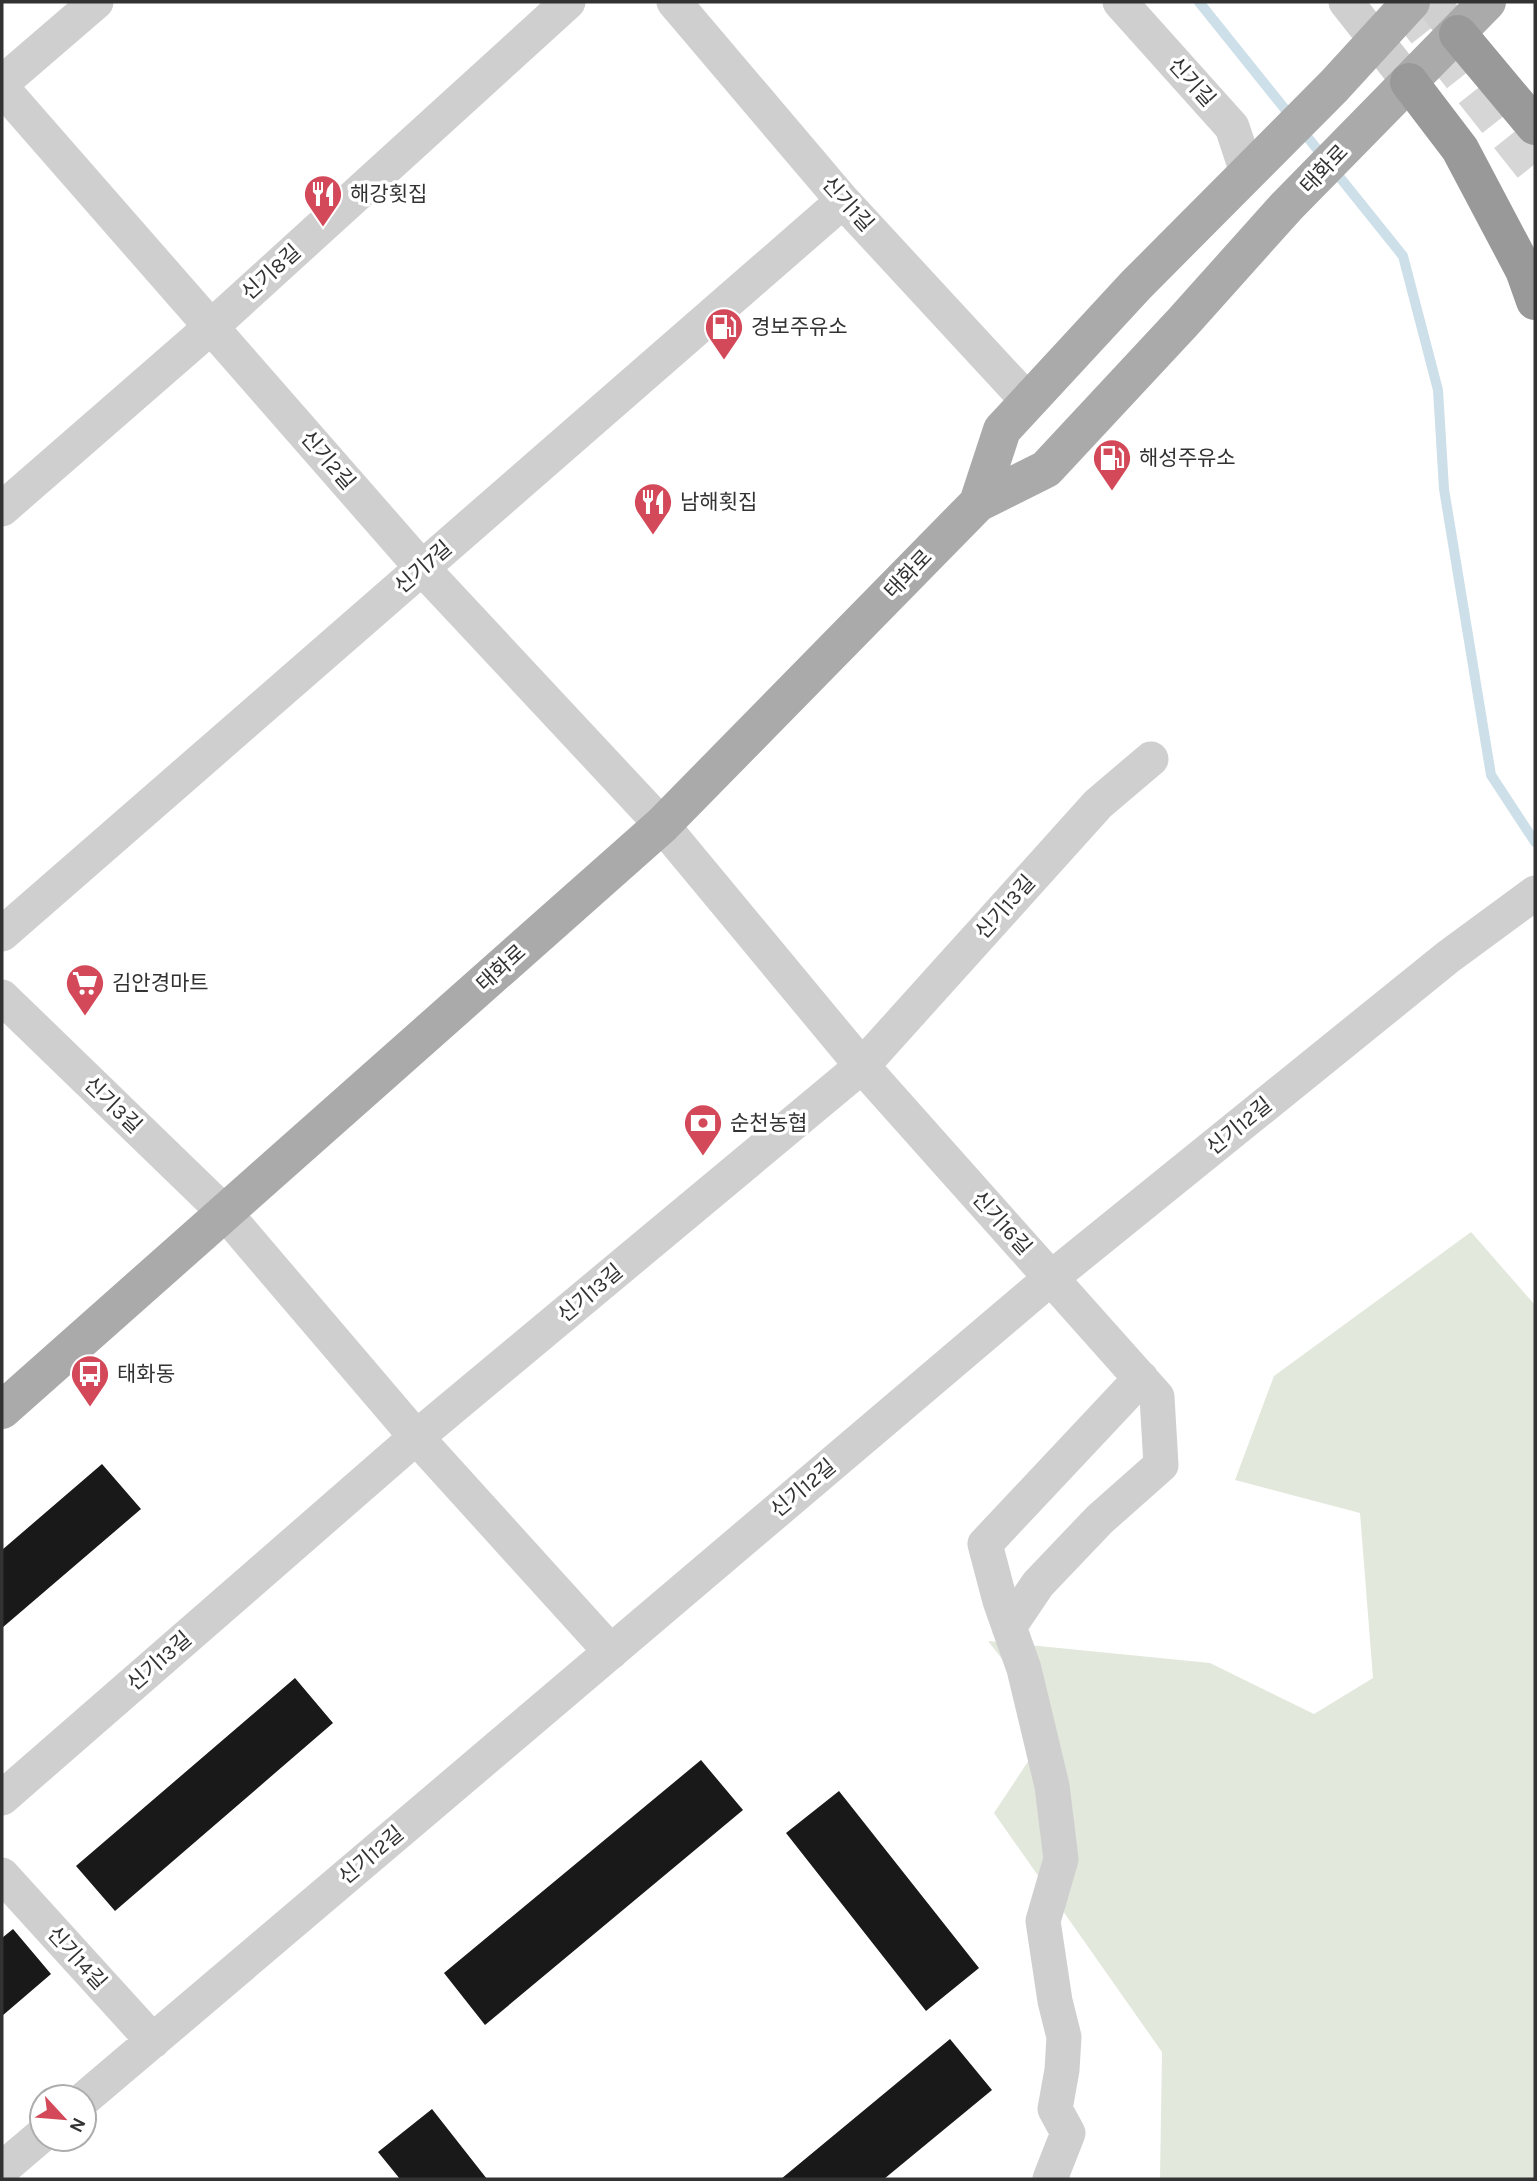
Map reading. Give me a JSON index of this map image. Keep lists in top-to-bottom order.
{
  "streets": {
    "main road": ["태화로"],
    "street": [
      "신기길",
      "신기1길",
      "신기8길",
      "신기2길",
      "신기7길",
      "신기13길",
      "신기3길",
      "신기12길",
      "신기16길",
      "신기14길"
    ]
  },
  "crossings": [
    ["신기길", "태화로"],
    ["태화로", "신기1길"],
    ["태화로", "신기2길"],
    ["태화로", "신기3길"],
    ["태화로", "신기16길"],
    ["신기1길", "신기7길"],
    ["신기8길", "신기2길"],
    ["신기2길", "신기7길"],
    ["신기2길", "신기16길"],
    ["신기13길", "신기3길"],
    ["신기13길", "신기16길"],
    ["신기3길", "신기12길"],
    ["신기12길", "신기16길"],
    ["신기12길", "신기14길"]
  ],
  "places": {
    "restaurant": ["해강횟집", "남해횟집"],
    "fuel station": ["경보주유소", "해성주유소"],
    "supermarket": ["김안경마트"],
    "bank": ["순천농협"],
    "bus stop": ["태화동"]
  },
  "north": "bottom right"
}
